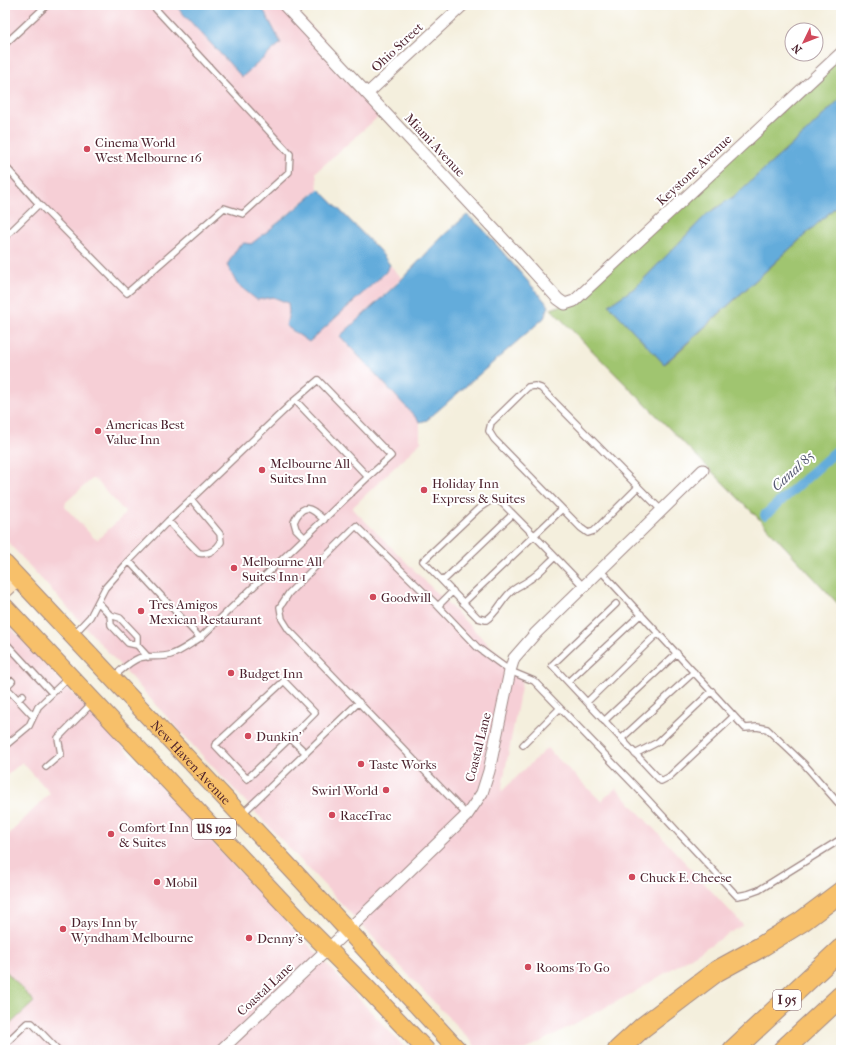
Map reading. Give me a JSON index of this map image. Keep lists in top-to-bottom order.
{
  "streets": {
    "highway": ["I 95"],
    "main road": ["New Haven Avenue", "US 192"],
    "street": [
      "Ohio Street",
      "Miami Avenue",
      "Keystone Avenue",
      "Coastal Lane"
    ]
  },
  "crossings": [
    ["Ohio Street", "Miami Avenue"],
    ["Miami Avenue", "Keystone Avenue"],
    ["Coastal Lane", "New Haven Avenue"],
    ["Coastal Lane", "US 192"]
  ],
  "water": ["Canal 85"],
  "places": [
    "Cinema World West Melbourne 16",
    "Americas Best Value Inn",
    "Melbourne All Suites Inn",
    "Holiday Inn Express & Suites",
    "Melbourne All Suites Inn 1",
    "Goodwill",
    "Tres Amigos Mexican Restaurant",
    "Budget Inn",
    "Dunkin'",
    "Taste Works",
    "Swirl World",
    "RaceTrac",
    "Comfort Inn & Suites",
    "Chuck E. Cheese",
    "Mobil",
    "Days Inn by Wyndham Melbourne",
    "Denny's",
    "Rooms To Go"
  ],
  "north": "bottom left"
}
